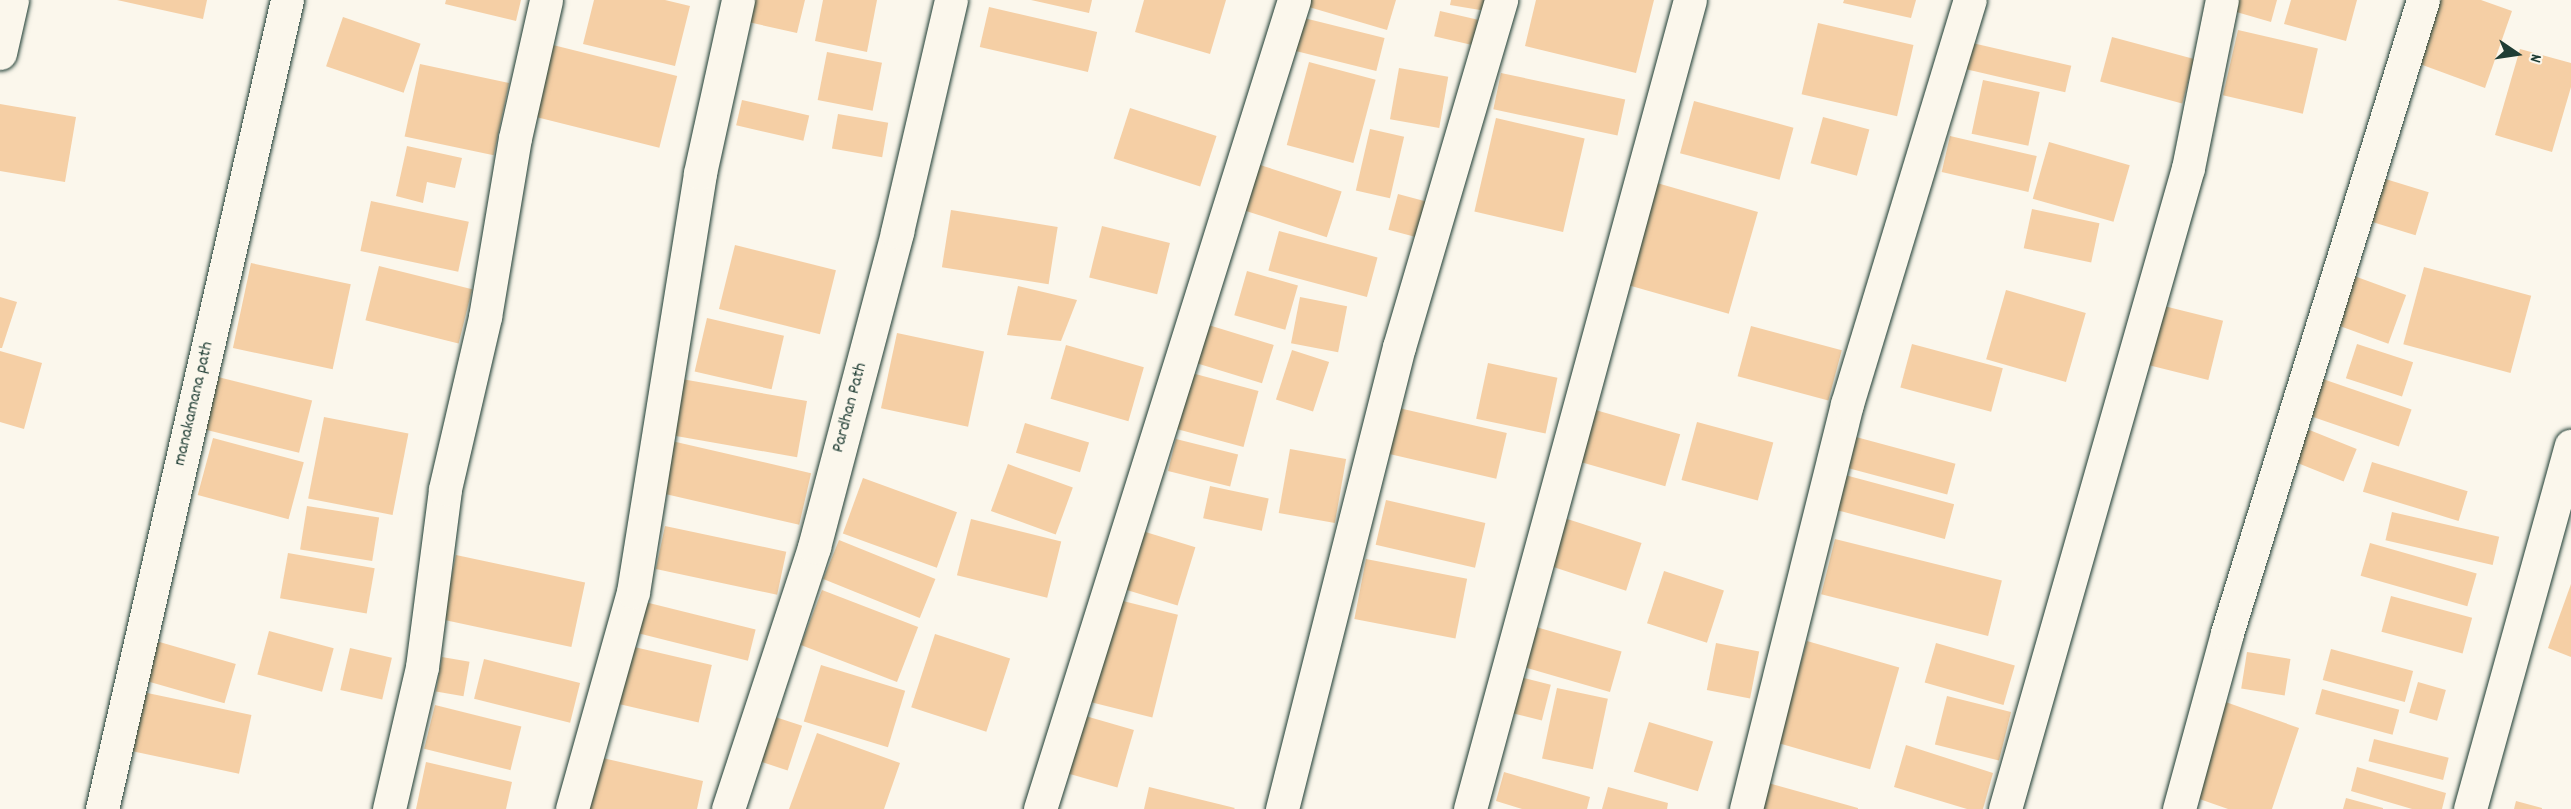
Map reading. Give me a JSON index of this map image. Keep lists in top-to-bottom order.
{
  "streets": {
    "street": ["manakamana path", "Pardhan Path"]
  },
  "north": "right"
}
